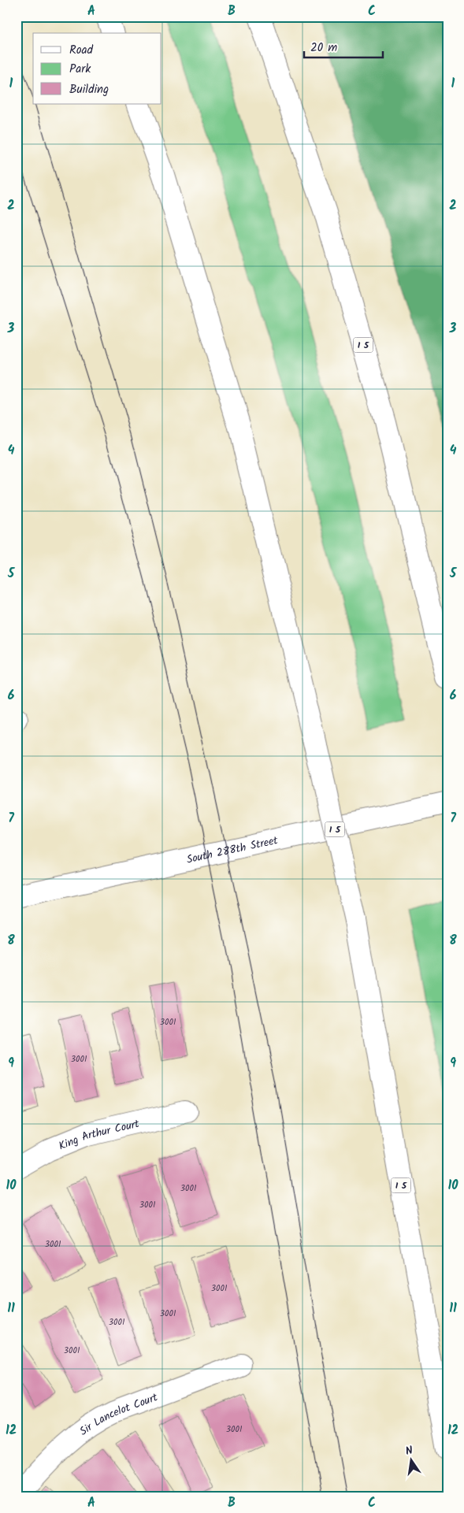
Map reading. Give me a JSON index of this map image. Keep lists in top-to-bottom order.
{
  "streets": {
    "main road": [
      "I 5",
      "South 288th Street",
      "King Arthur Court",
      "Sir Lancelot Court"
    ]
  },
  "house_numbers": [
    "3001",
    "3001",
    "3001",
    "3001",
    "3001",
    "3001",
    "3001",
    "3001",
    "3001",
    "3001"
  ],
  "legend": ["Road", "Park", "Building"],
  "scale_bar": "20 m",
  "north": "top",
  "grid": {
    "columns": ["A", "B", "C"],
    "rows": [
      "1",
      "2",
      "3",
      "4",
      "5",
      "6",
      "7",
      "8",
      "9",
      "10",
      "11",
      "12"
    ]
  }
}
